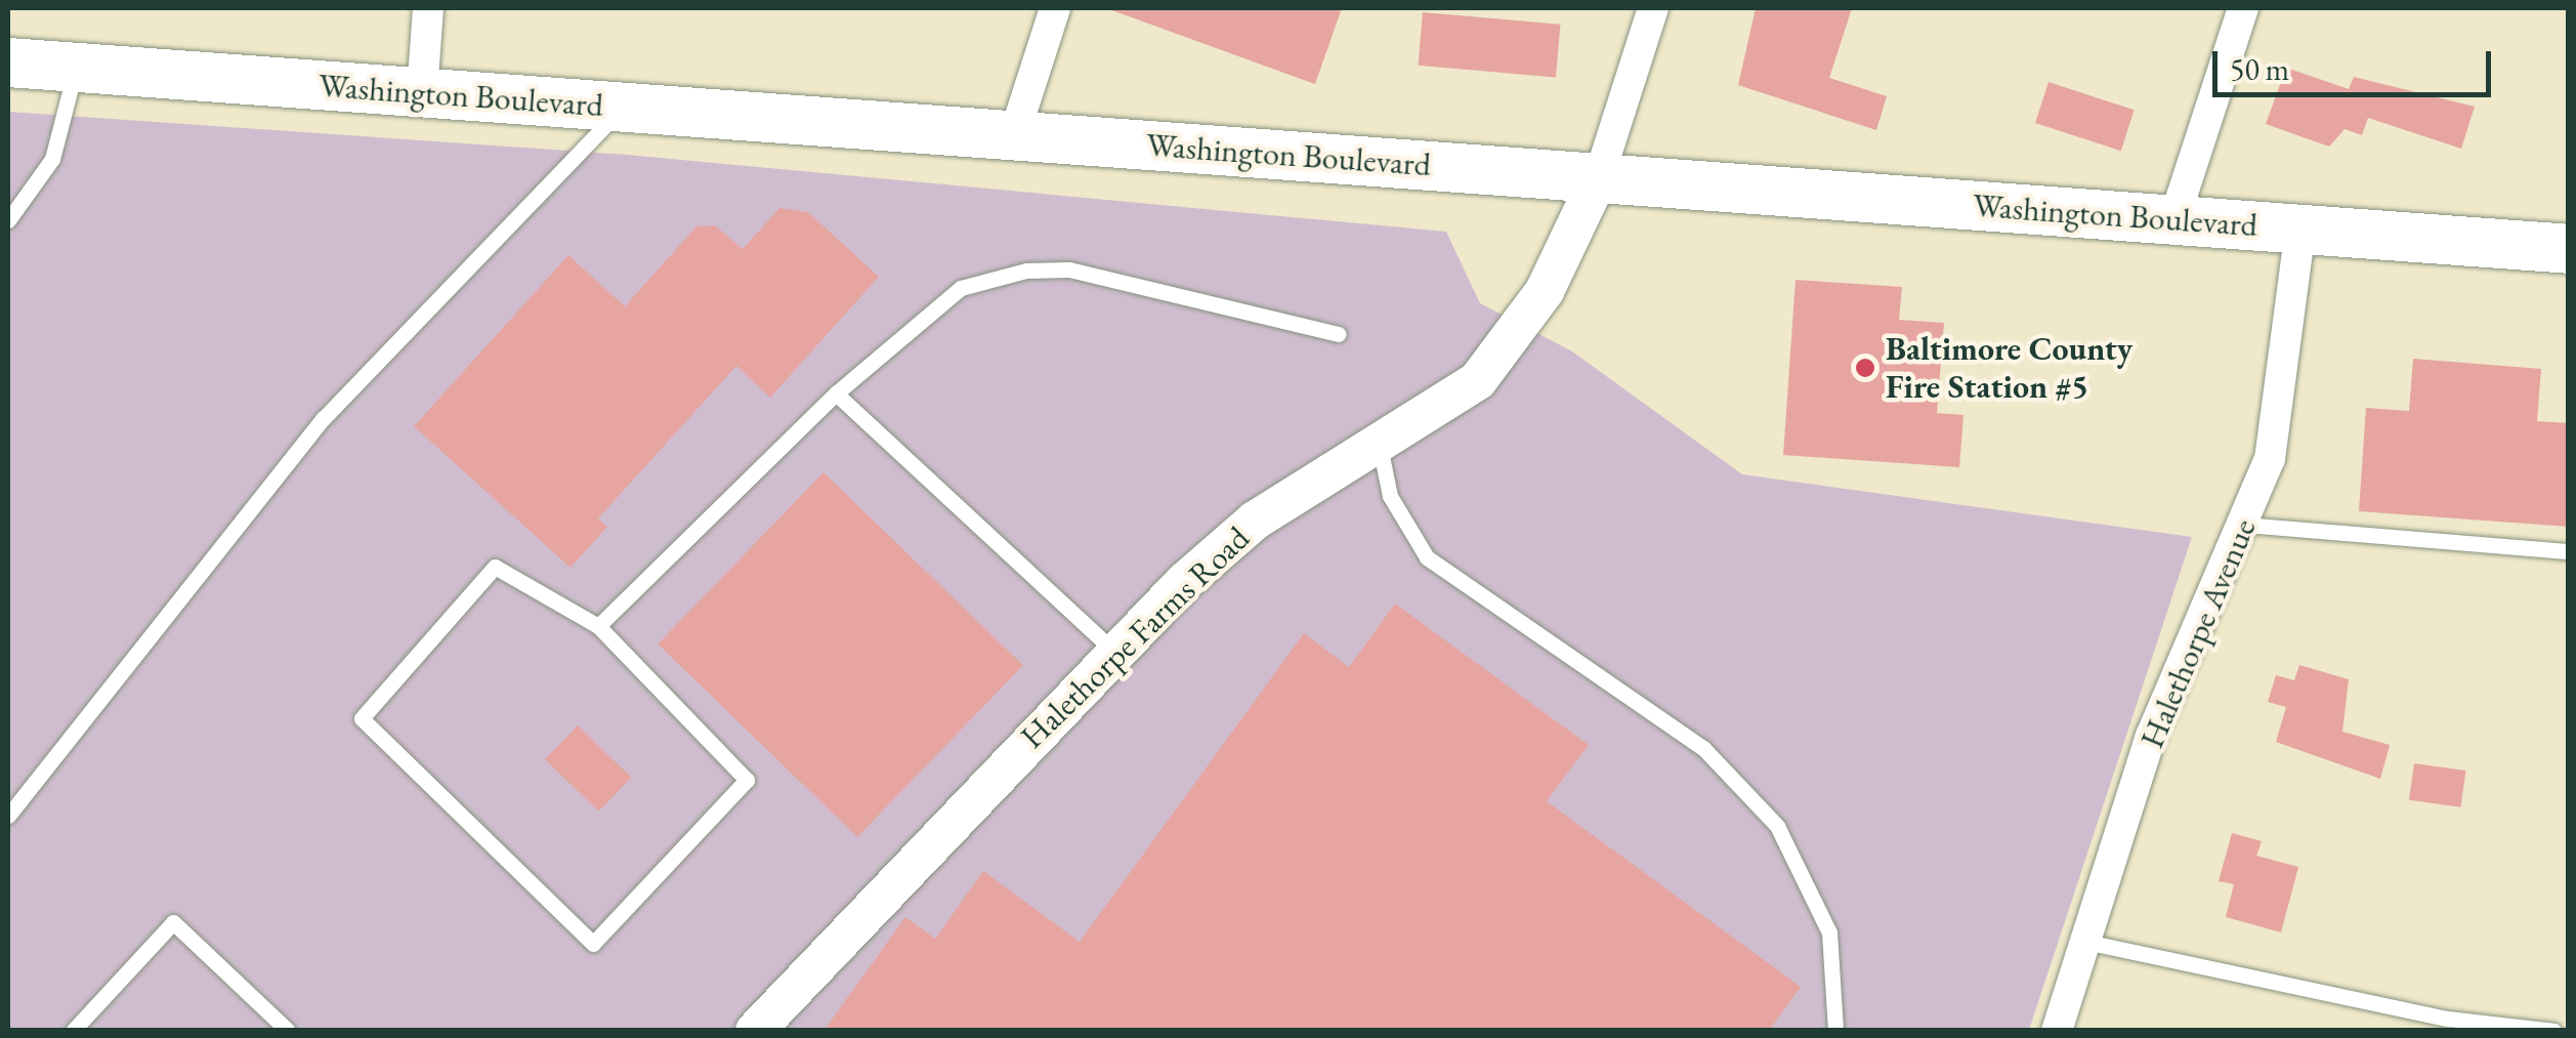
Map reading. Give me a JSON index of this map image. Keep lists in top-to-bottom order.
{
  "streets": {
    "main road": ["Washington Boulevard"],
    "street": ["Halethorpe Avenue", "Halethorpe Farms Road"]
  },
  "crossings": [
    ["Washington Boulevard", "Halethorpe Avenue"],
    ["Washington Boulevard", "Halethorpe Farms Road"]
  ],
  "places": ["Baltimore County Fire Station #5"],
  "scale_bar": "50 m"
}
